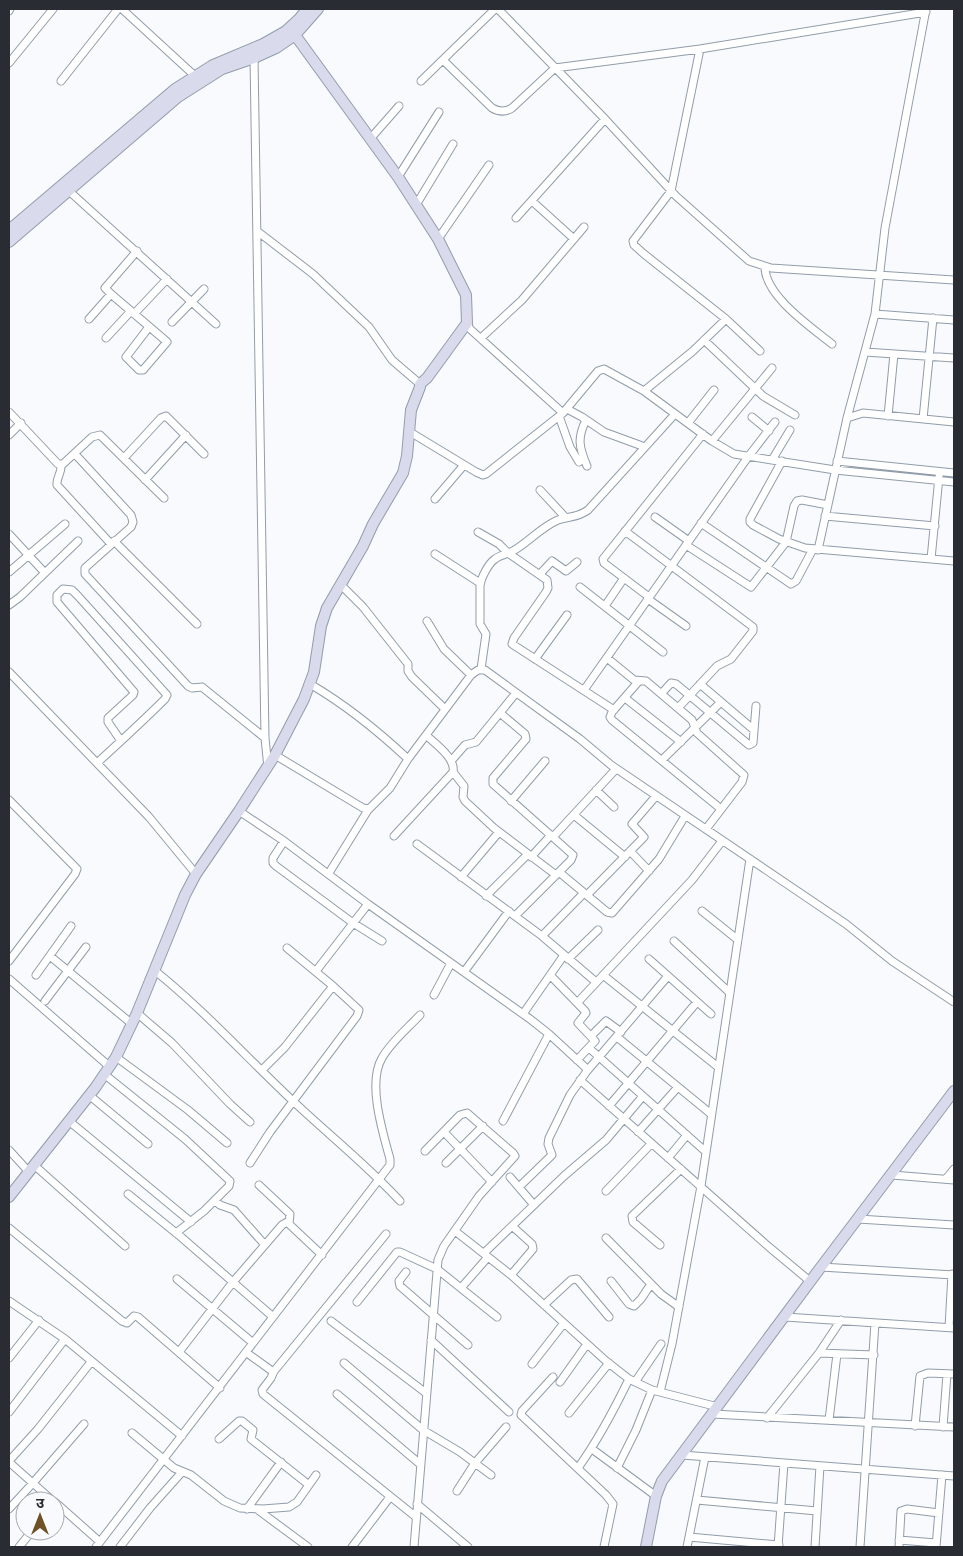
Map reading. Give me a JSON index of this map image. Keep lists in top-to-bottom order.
{
  "north": "top"
}
